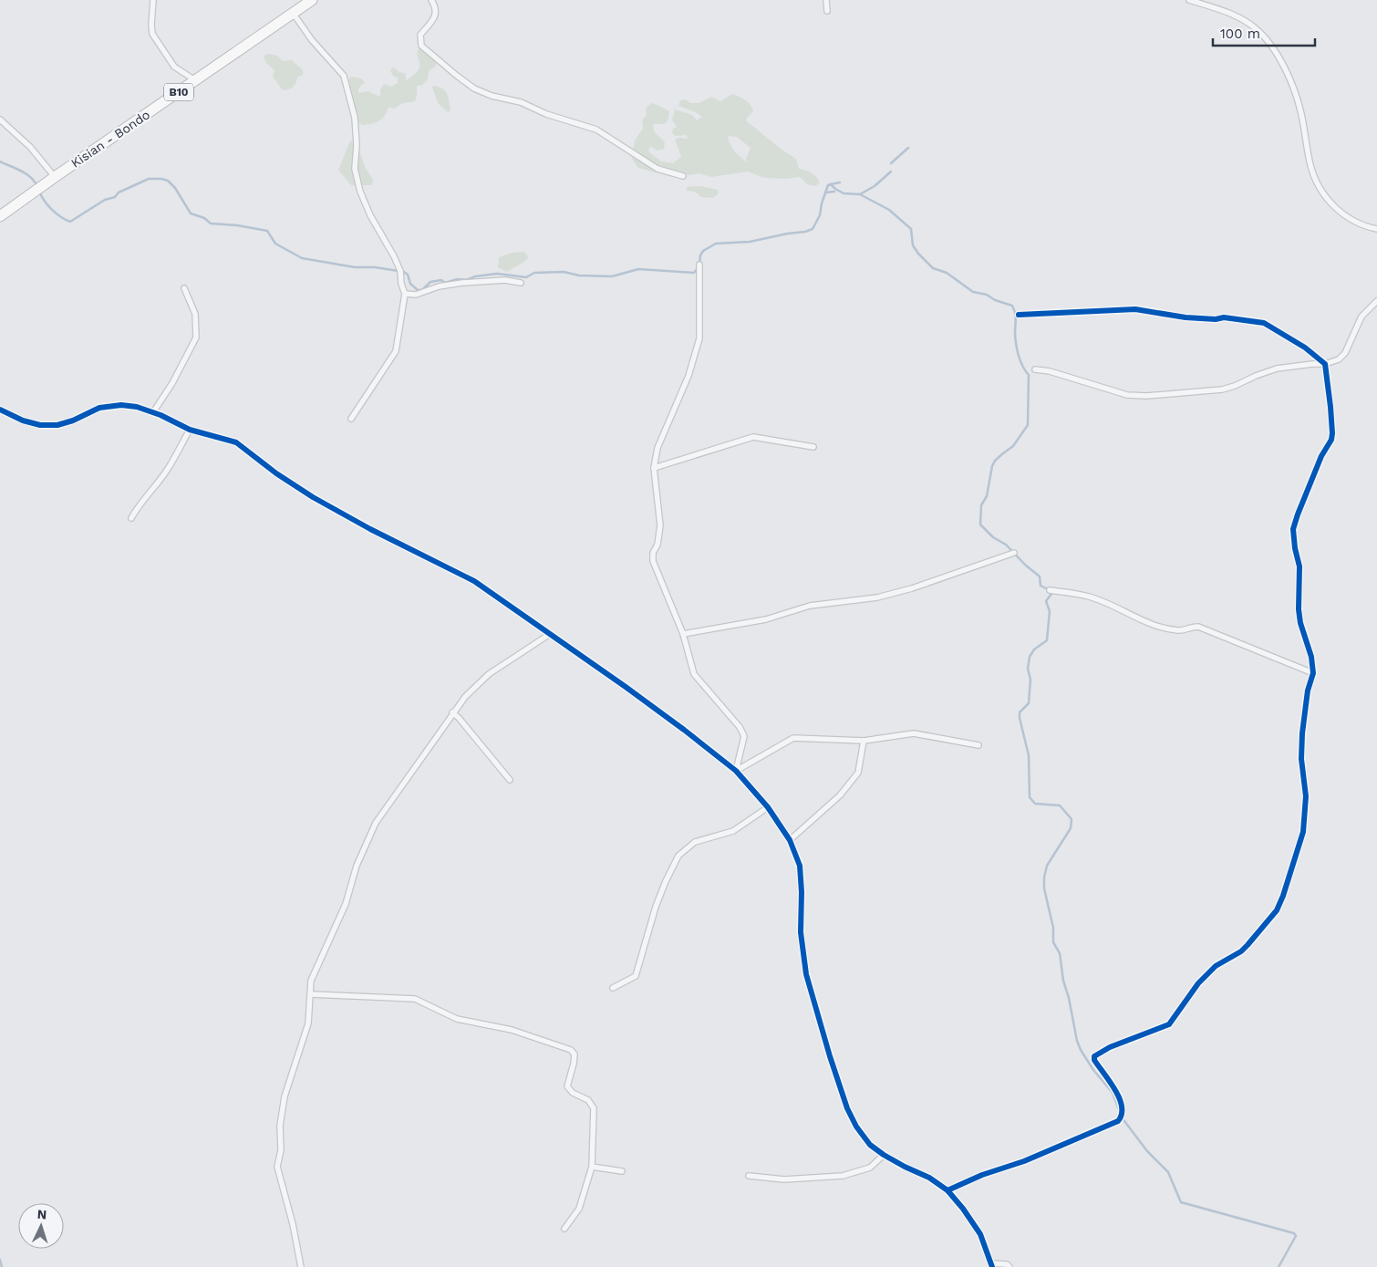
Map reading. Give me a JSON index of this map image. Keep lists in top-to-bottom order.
{
  "streets": {
    "highway": ["B10", "Kisian - Bondo"]
  },
  "scale_bar": "100 m",
  "north": "top"
}
